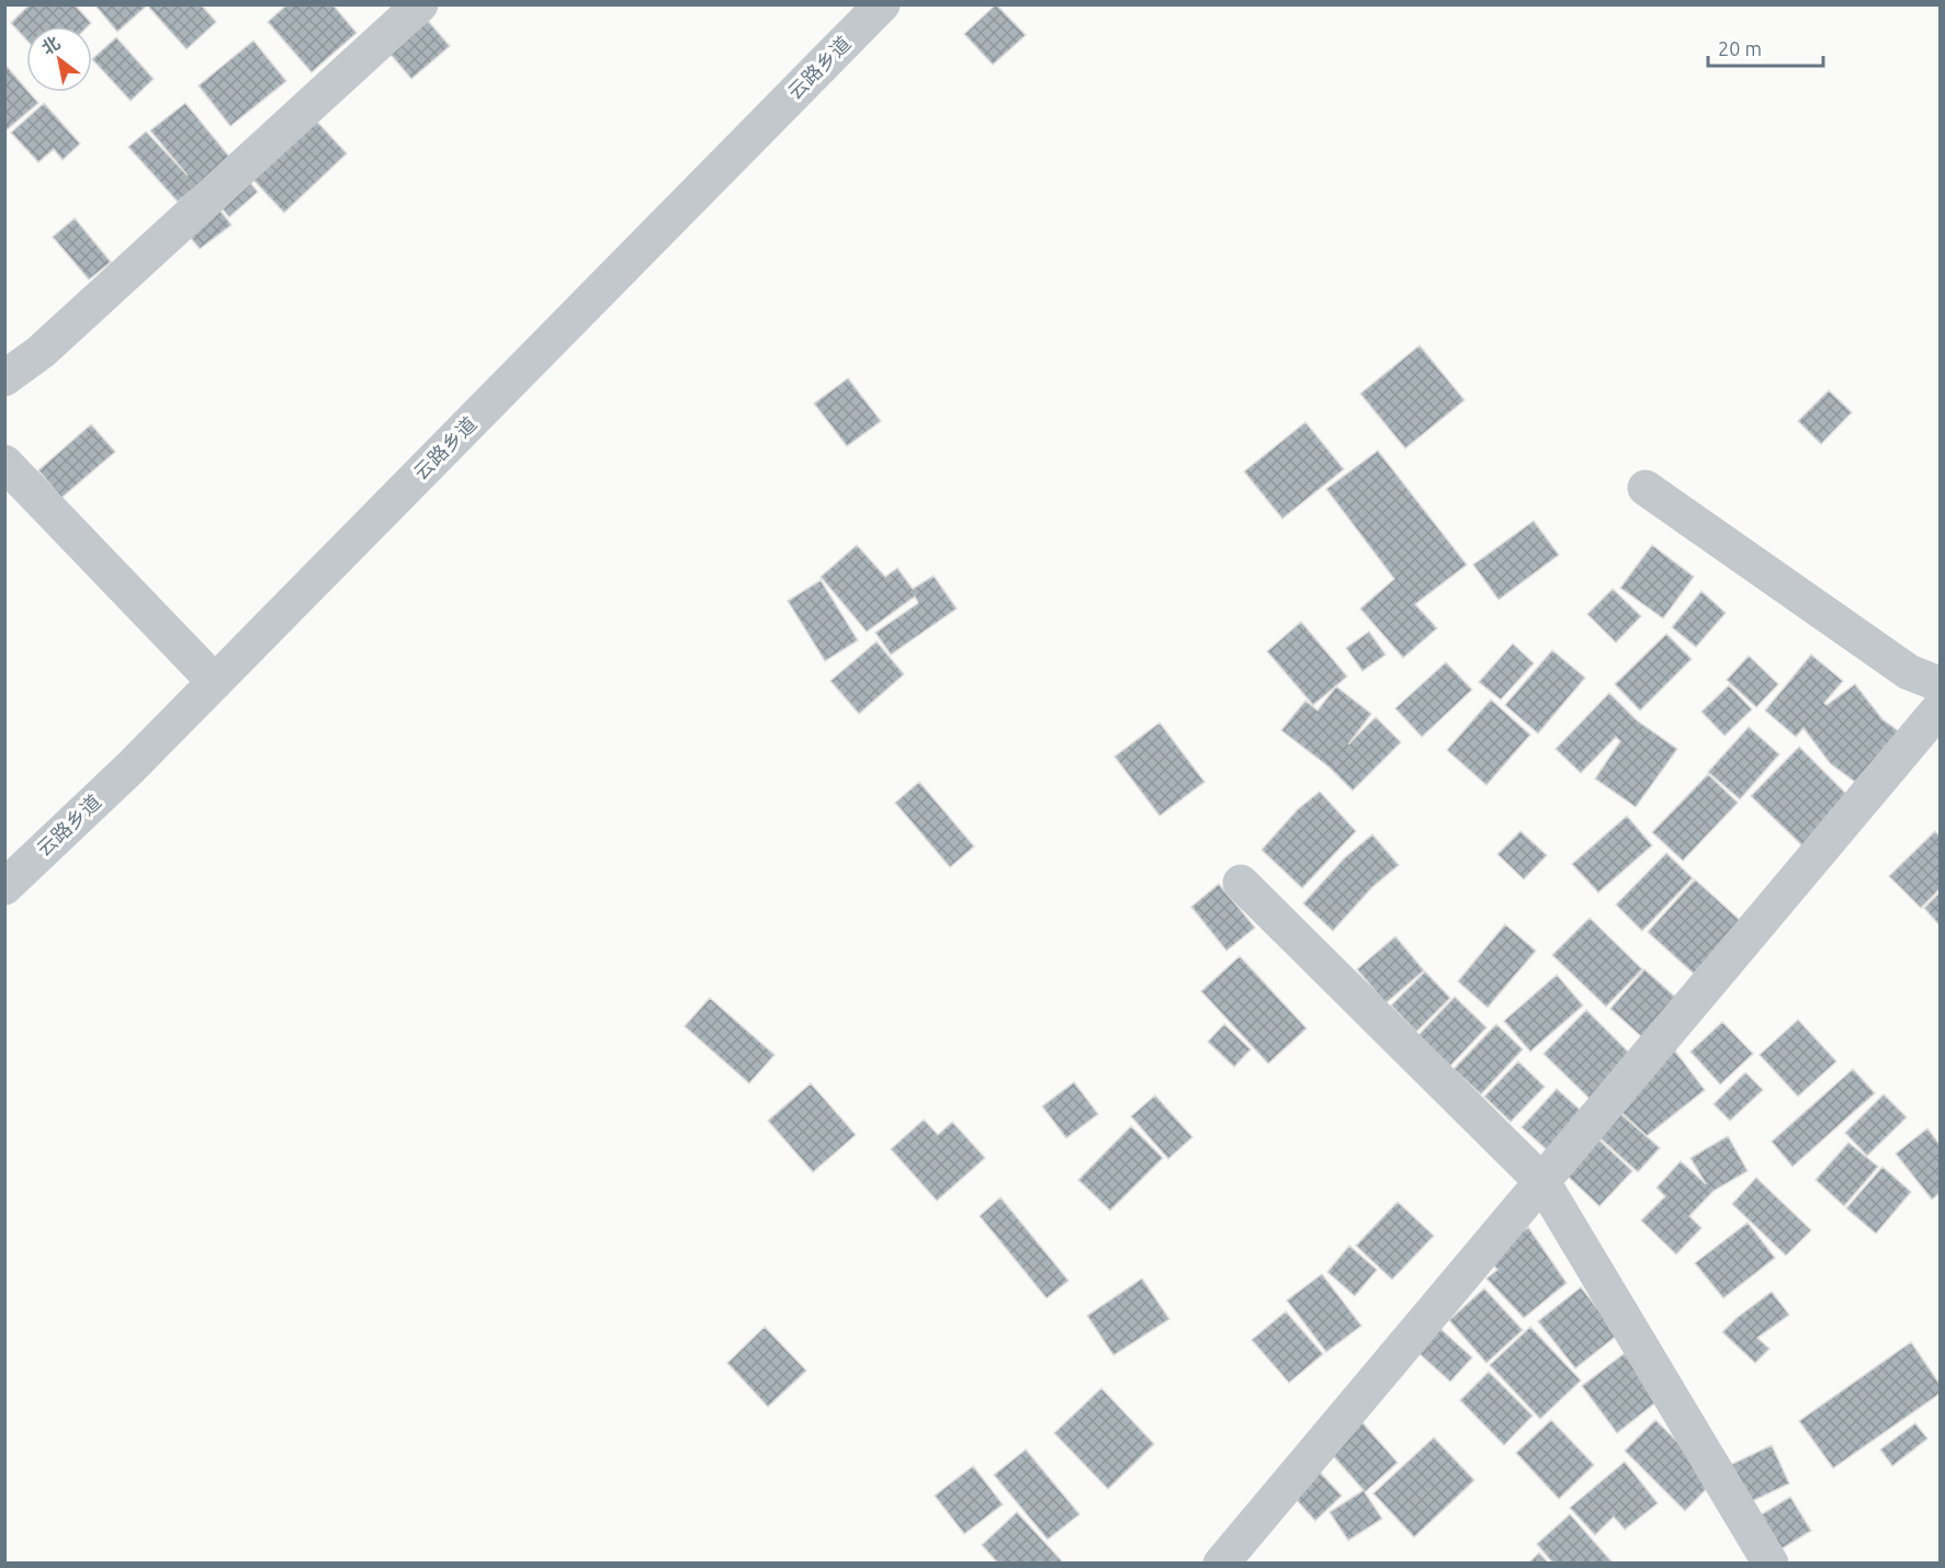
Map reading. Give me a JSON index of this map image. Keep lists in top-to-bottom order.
{
  "streets": {
    "street": ["云路乡道"]
  },
  "scale_bar": "20 m",
  "north": "top left"
}
